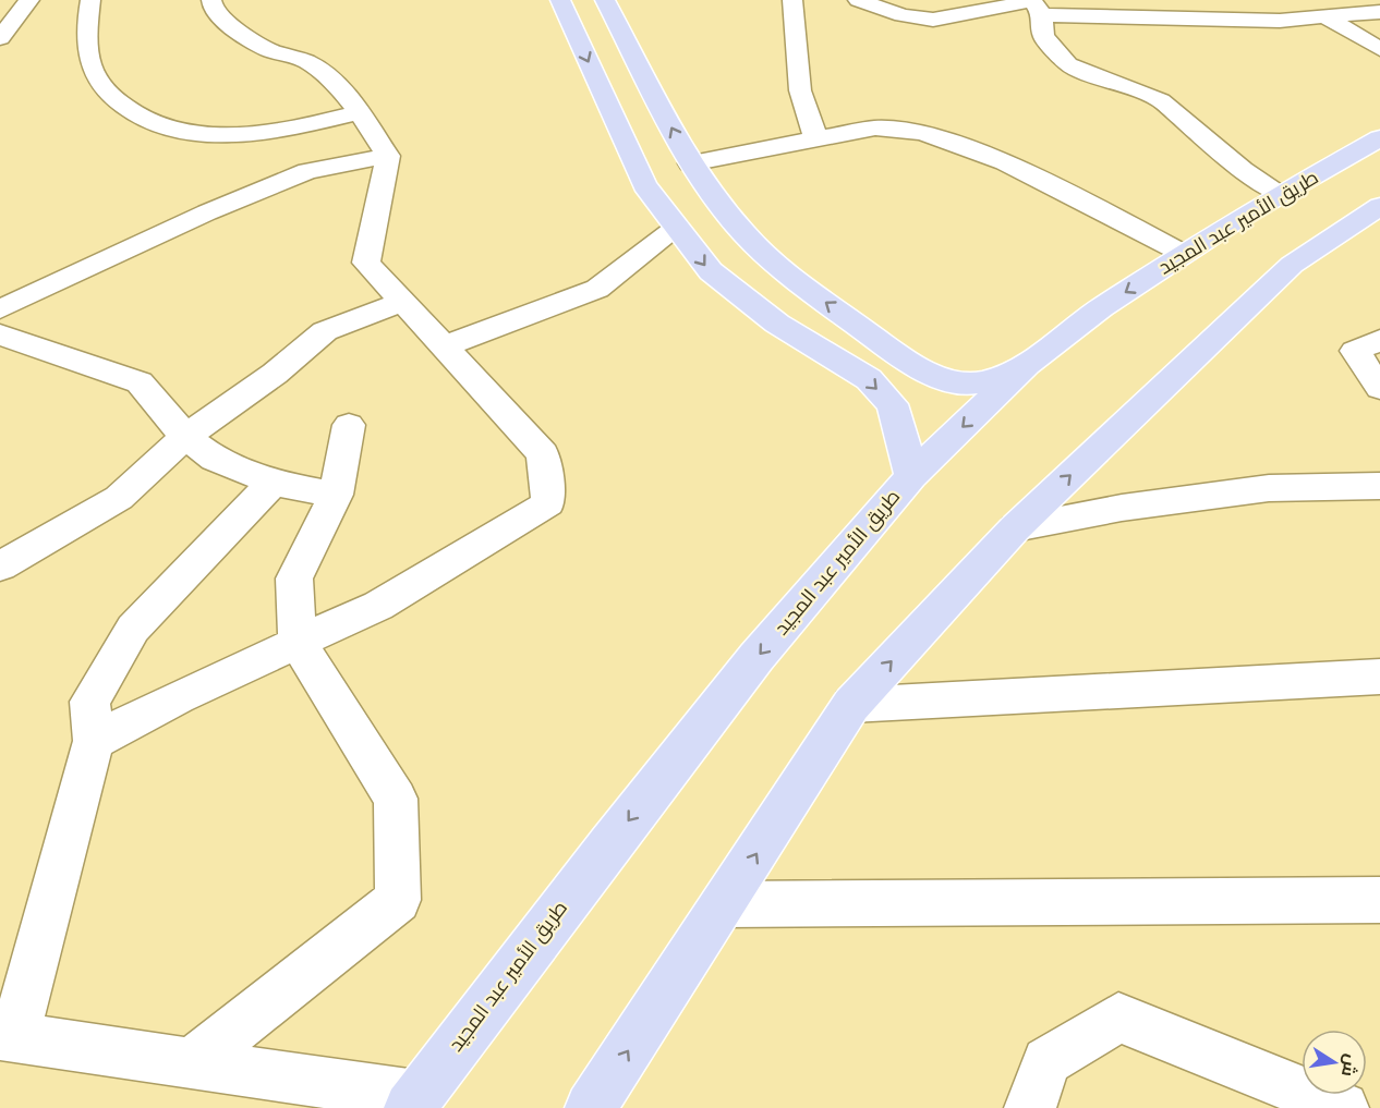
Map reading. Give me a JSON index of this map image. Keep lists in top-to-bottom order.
{
  "streets": {
    "main road": ["طريق الأمير عبد المجيد"]
  },
  "north": "right"
}
